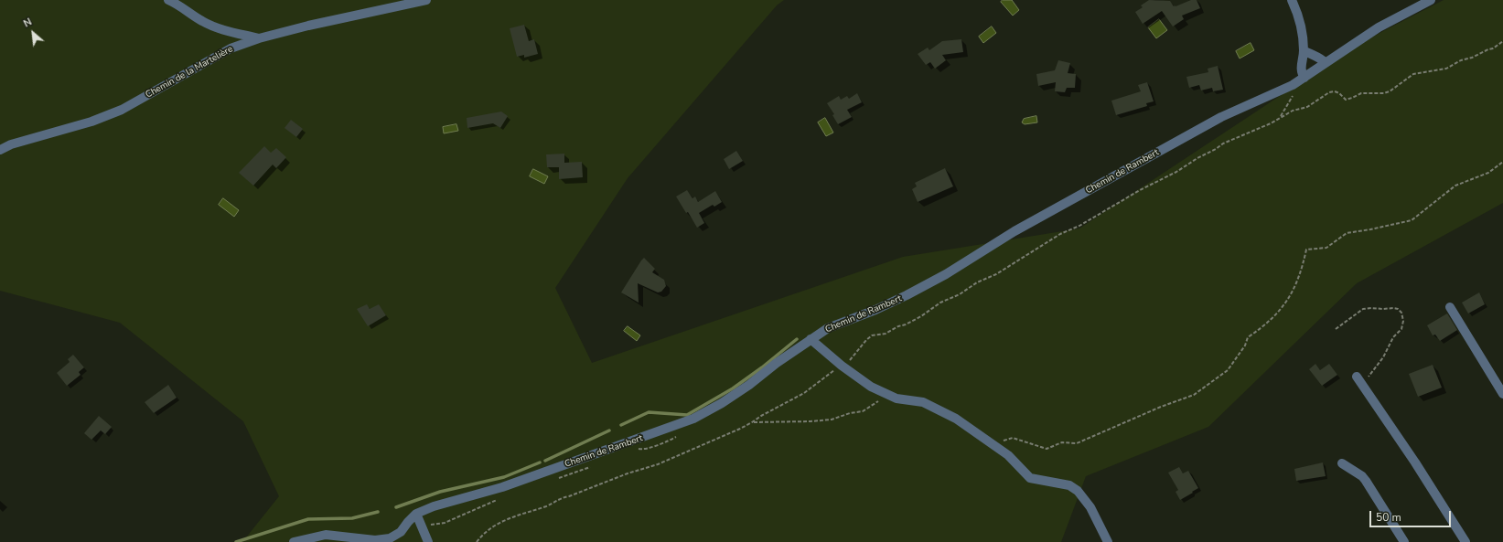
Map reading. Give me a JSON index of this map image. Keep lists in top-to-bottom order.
{
  "streets": {
    "street": ["Chemin de la Martelière", "Chemin de Rambert"]
  },
  "scale_bar": "50 m",
  "north": "top left"
}
